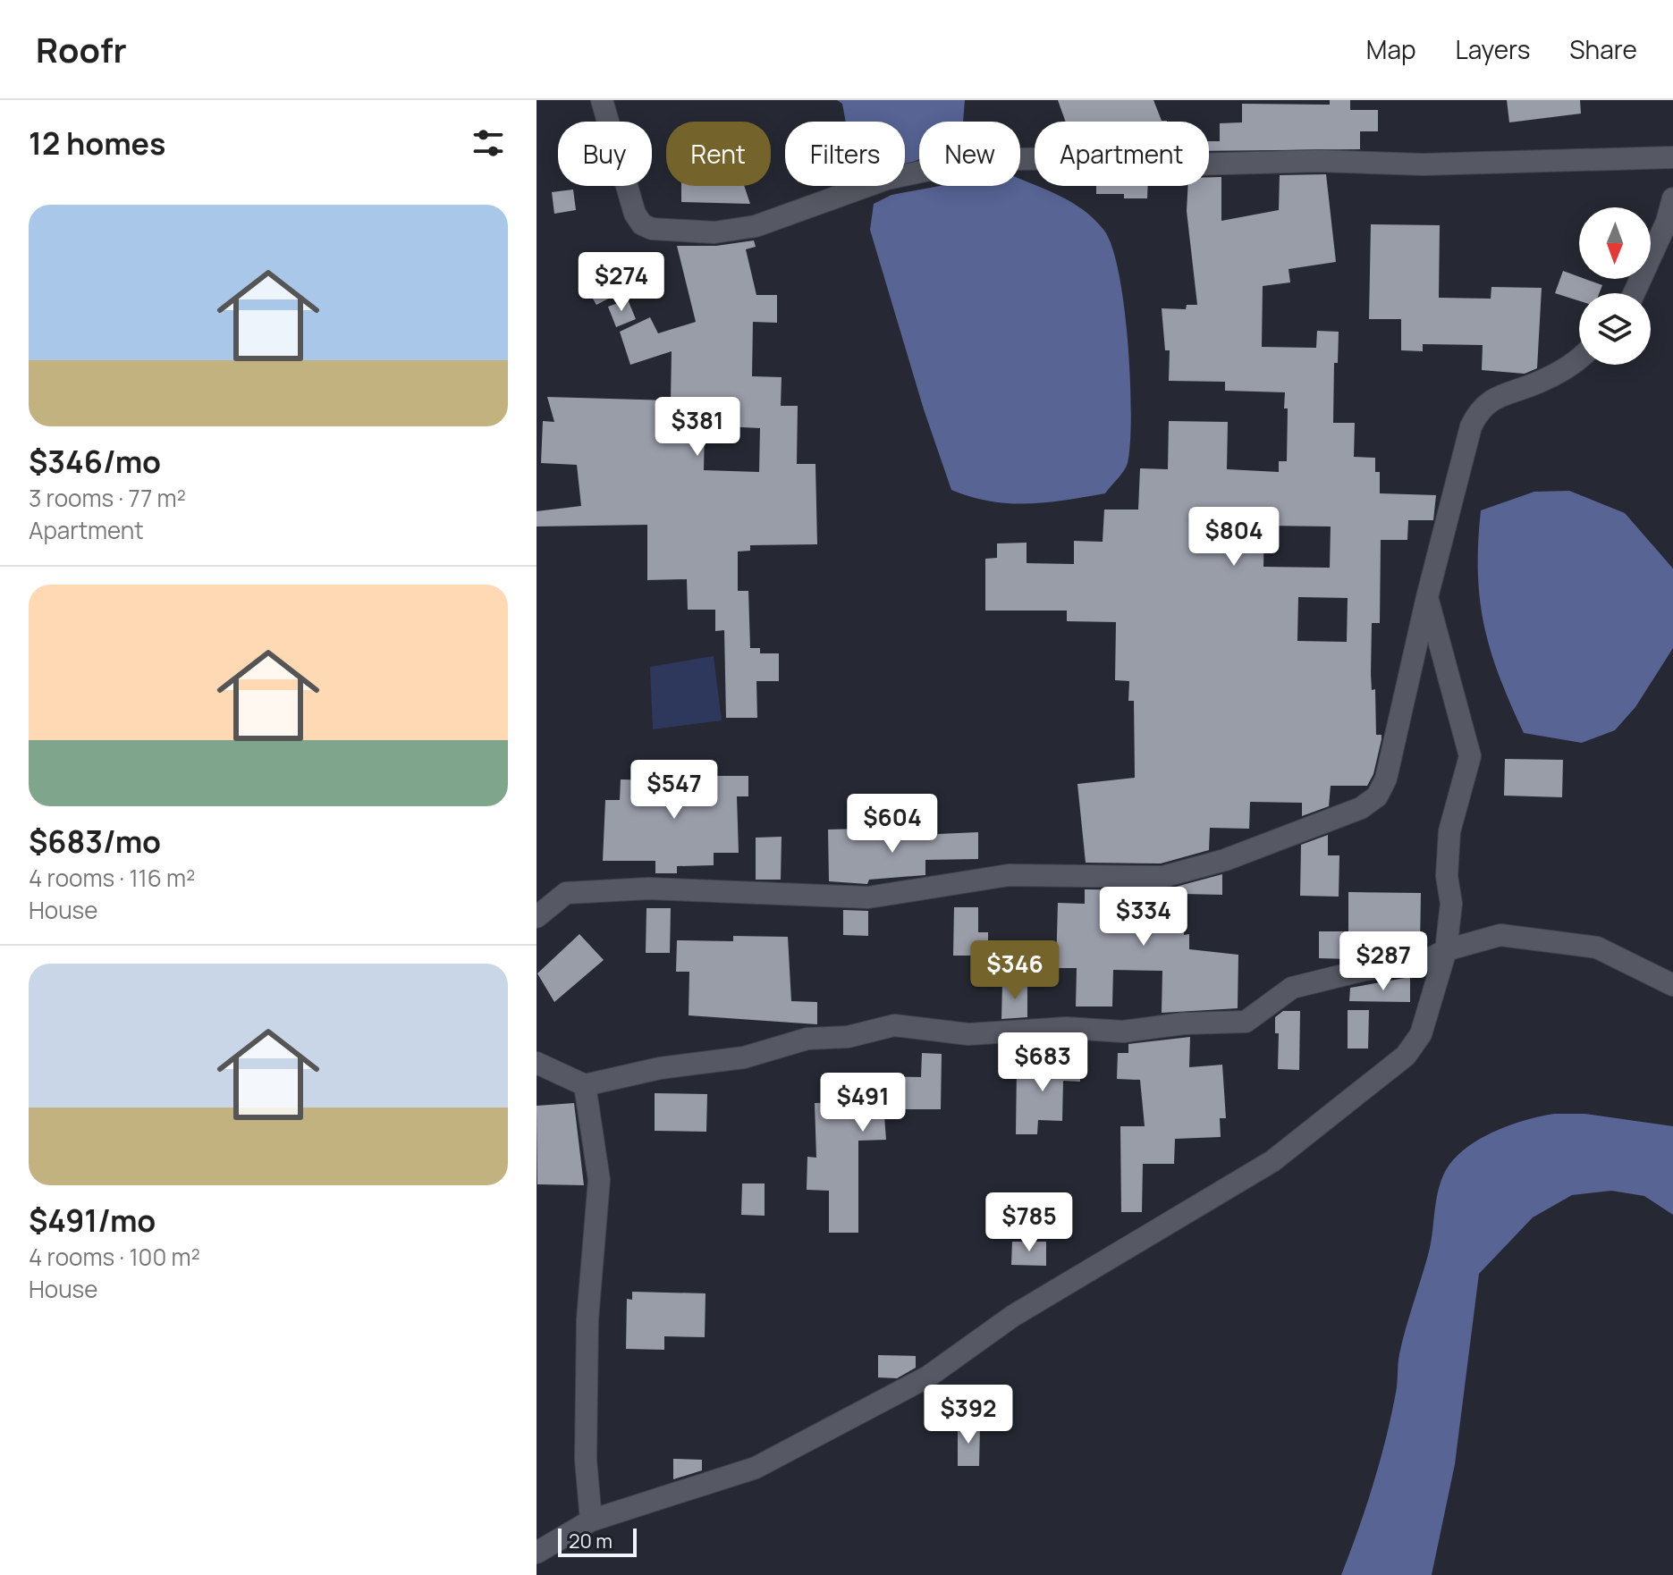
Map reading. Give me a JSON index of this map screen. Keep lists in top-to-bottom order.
{
  "scale_bar": "20 m",
  "north": "bottom",
  "page": {
    "header": "Roofr",
    "nav": ["Map", "Layers", "Share"],
    "heading": "12 homes",
    "chip": [
      "Buy",
      "Rent",
      "Filters",
      "New",
      "Apartment"
    ],
    "list": [
      {
        "name": "$346/mo",
        "note": "3 rooms · 77 m² · Apartment"
      },
      {
        "name": "$683/mo",
        "note": "4 rooms · 116 m² · House"
      },
      {
        "name": "$491/mo",
        "note": "4 rooms · 100 m² · House"
      }
    ],
    "price": [
      "$274",
      "$381",
      "$804",
      "$547",
      "$604",
      "$334",
      "$287",
      "$346",
      "$683",
      "$491",
      "$785",
      "$392"
    ],
    "scale": "20 m"
  }
}
